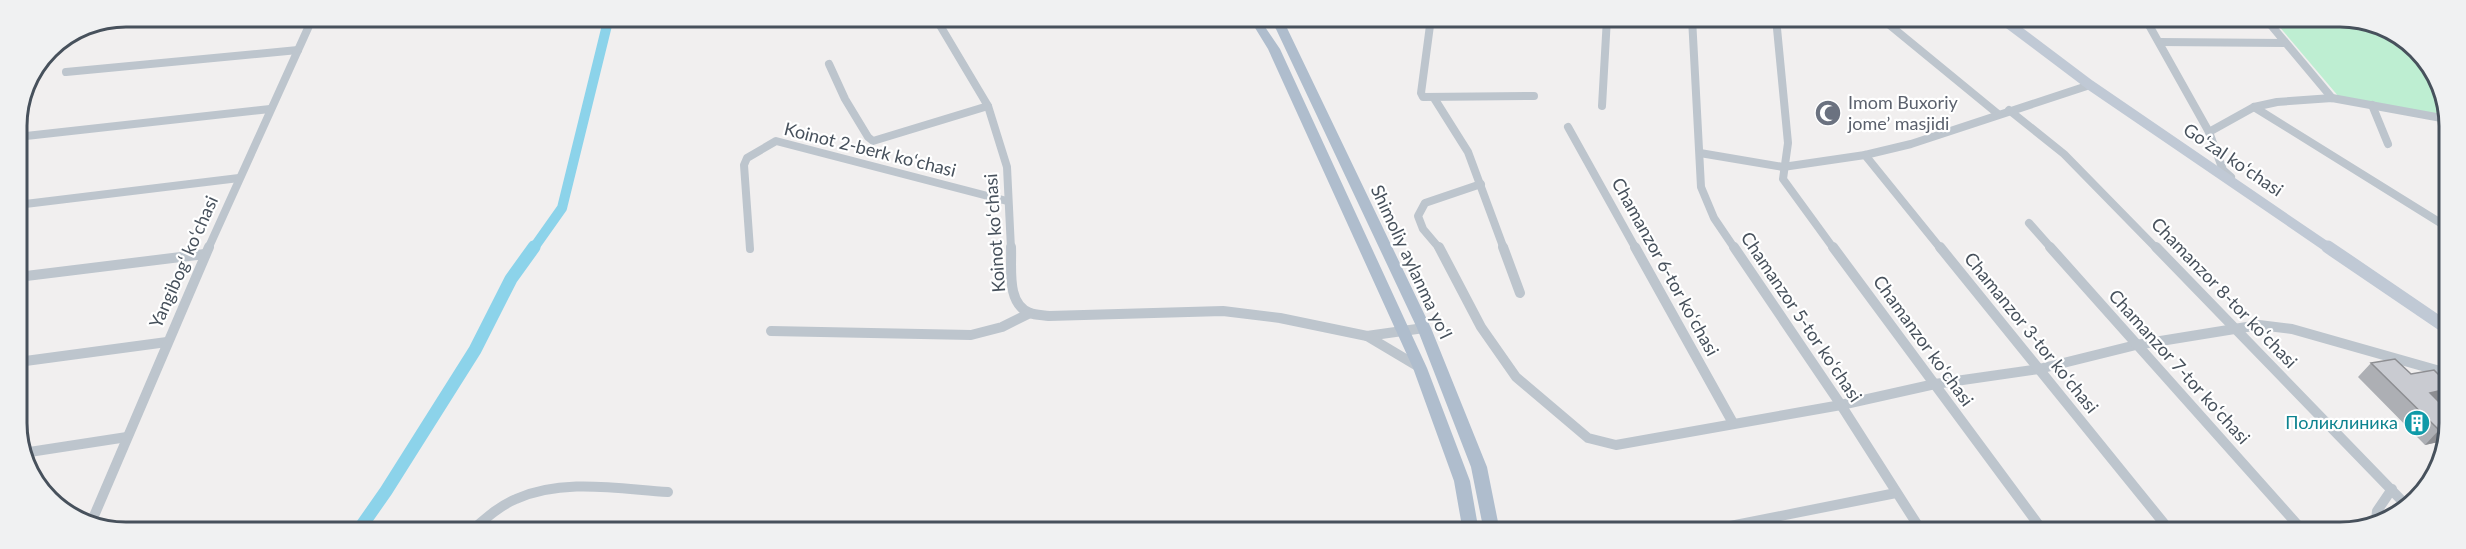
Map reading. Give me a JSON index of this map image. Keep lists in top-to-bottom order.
{
  "streets": {
    "main road": ["Shimoliy aylanma yoʻl"],
    "street": [
      "Koinot 2-berk koʻchasi",
      "Goʻzal koʻchasi",
      "Koinot koʻchasi",
      "Yangibogʻ koʻchasi",
      "Chamanzor 6-tor koʻchasi",
      "Chamanzor 8-tor koʻchasi",
      "Chamanzor 5-tor koʻchasi",
      "Chamanzor 3-tor koʻchasi",
      "Chamanzor koʻchasi",
      "Chamanzor 7-tor koʻchasi"
    ]
  },
  "crossings": [
    ["Koinot 2-berk koʻchasi", "Koinot koʻchasi"]
  ],
  "places": {
    "mosque": ["Imom Buxoriy jome’ masjidi"],
    "building": ["Поликлиника"]
  }
}
